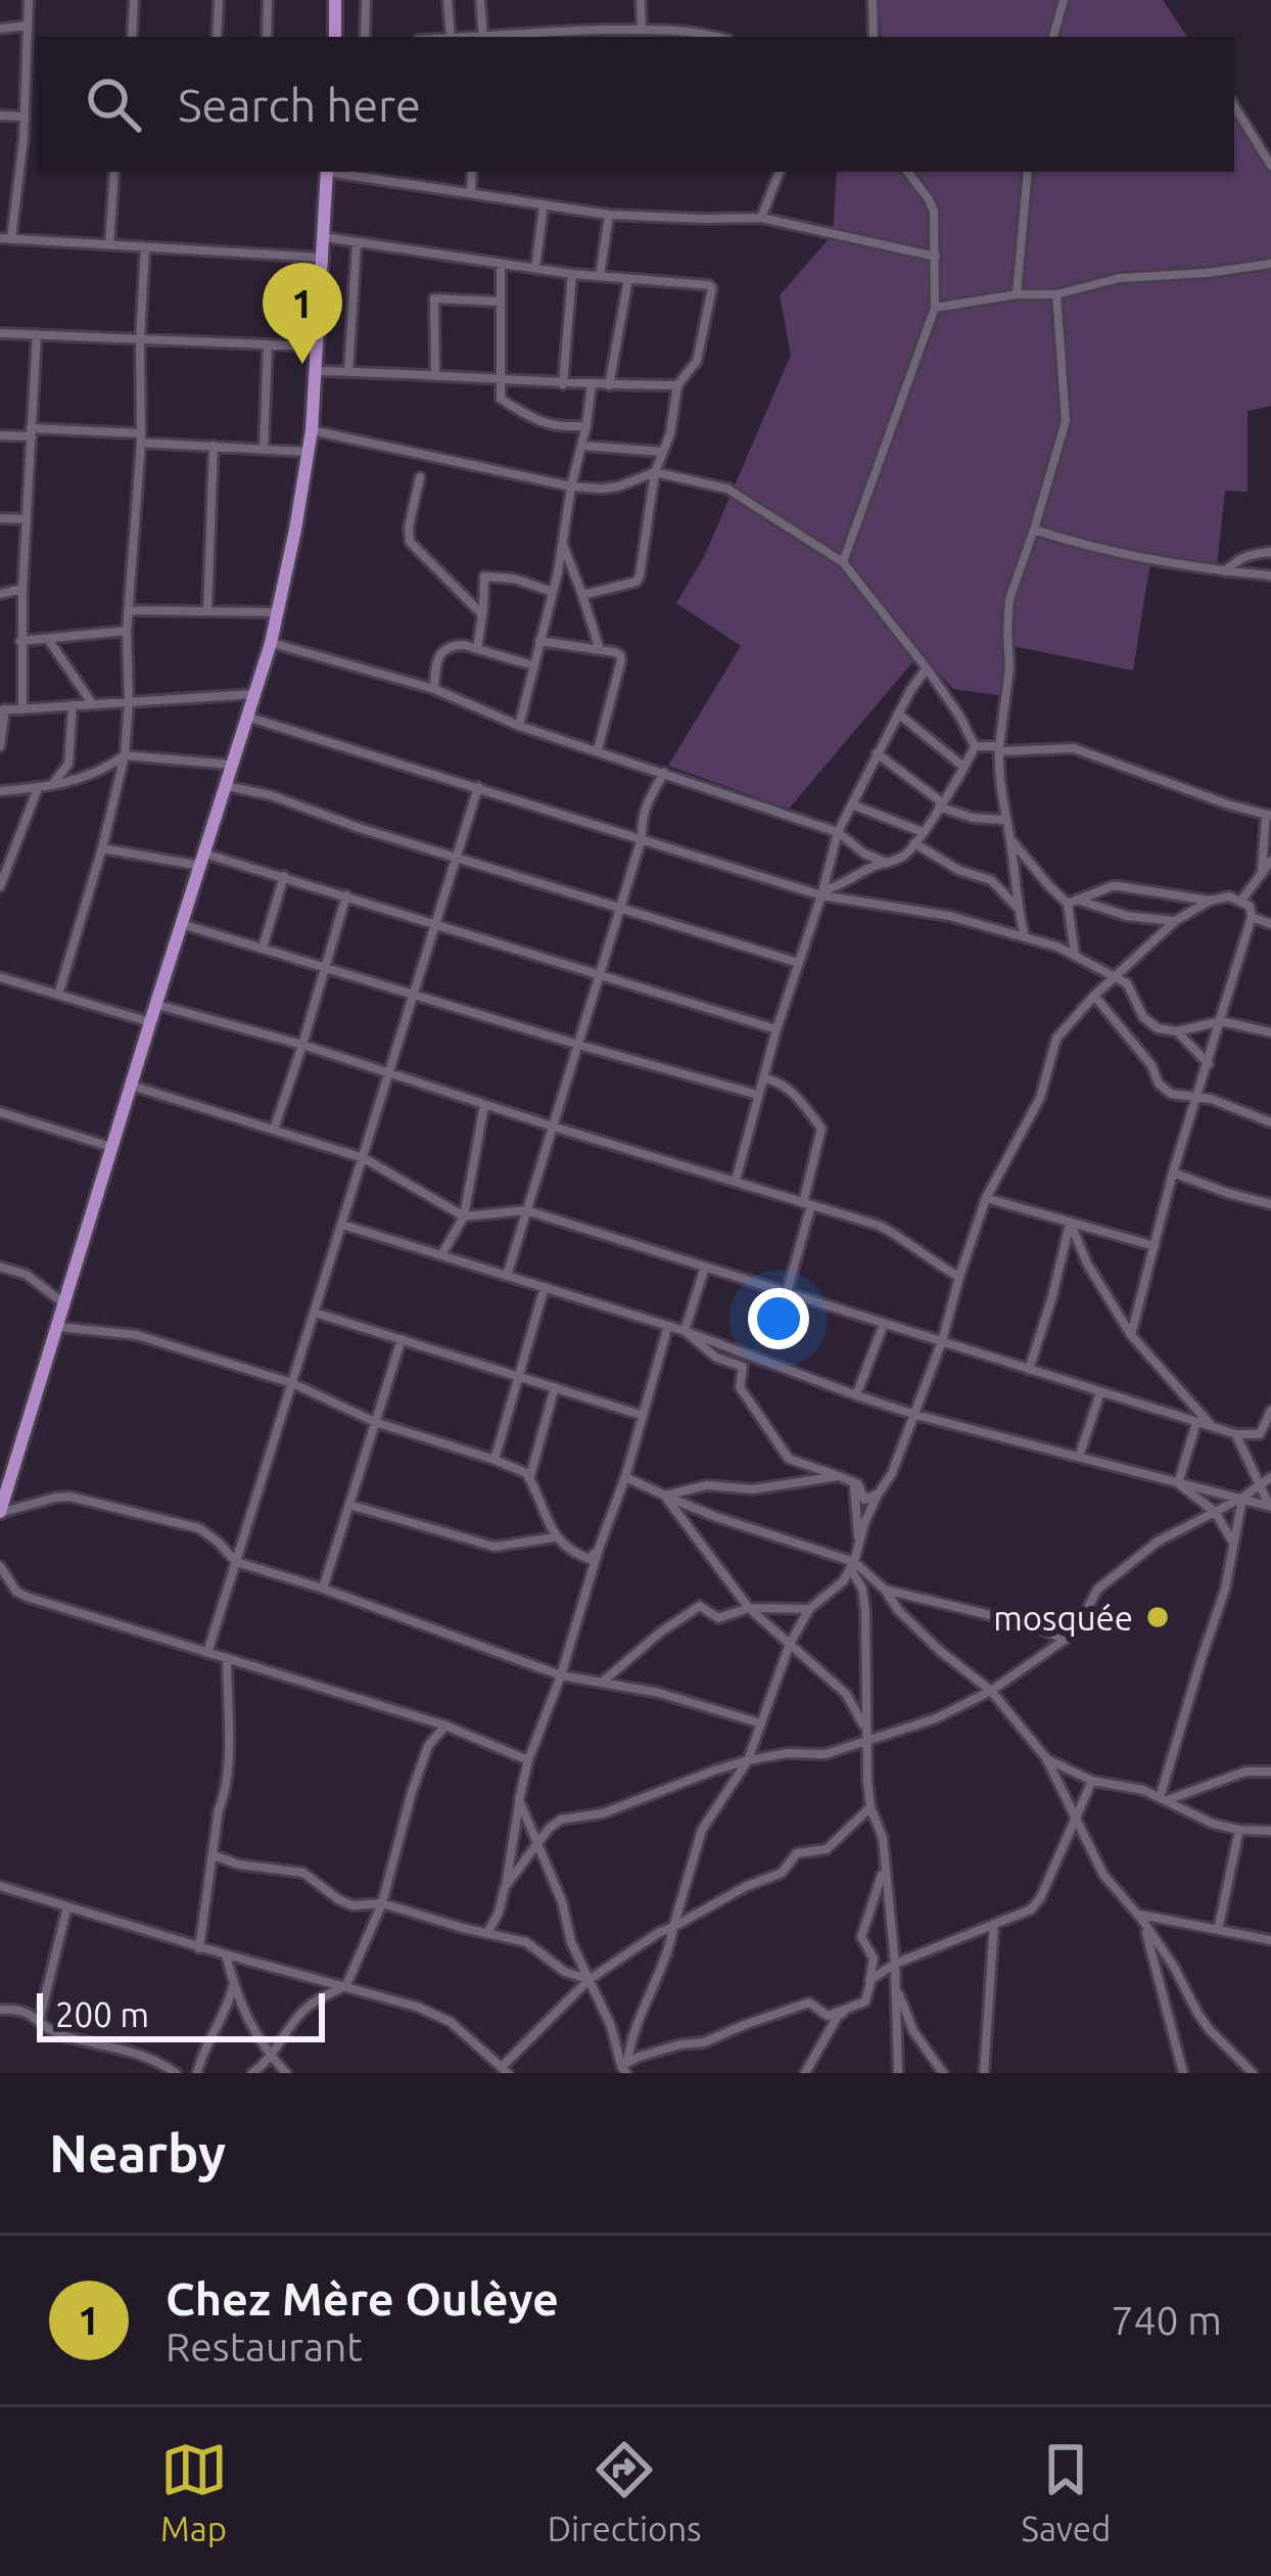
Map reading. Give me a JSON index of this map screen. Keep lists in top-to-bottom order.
{
  "places": ["mosquée"],
  "scale_bar": "200 m",
  "page": {
    "search": "Search here",
    "pins": "1",
    "scale": "200 m",
    "heading": "Nearby",
    "list": [
      {
        "mark": "1",
        "name": "Chez Mère Oulèye",
        "note": "Restaurant",
        "value": "740 m"
      }
    ],
    "nav": ["Map", "Directions", "Saved"]
  }
}
